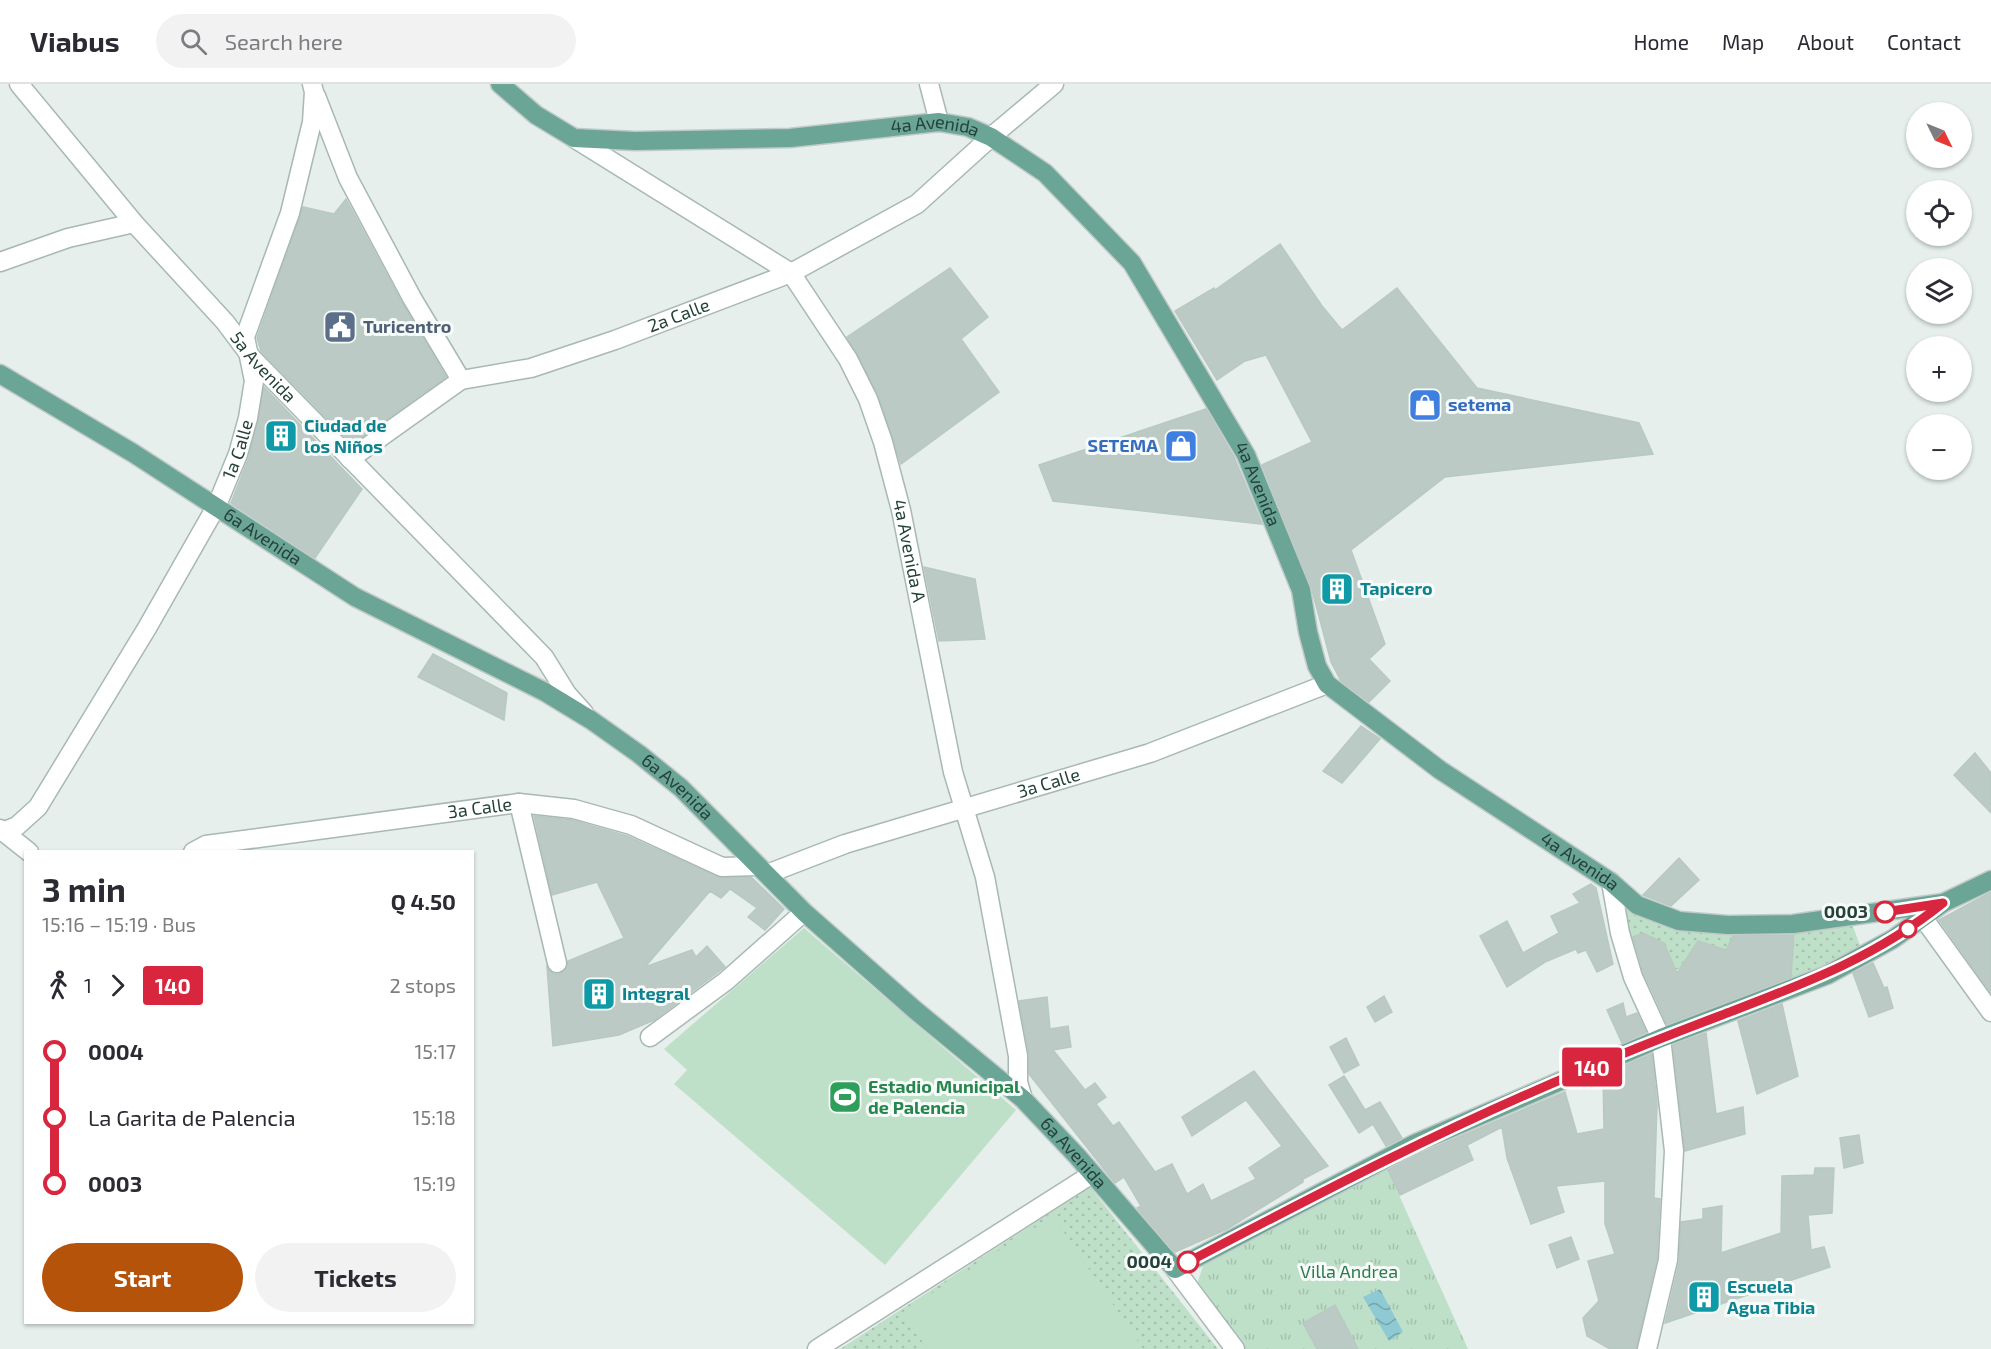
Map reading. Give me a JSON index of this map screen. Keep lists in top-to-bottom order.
{
  "streets": {
    "main road": ["4a Avenida", "6a Avenida"],
    "street": [
      "2a Calle",
      "5a Avenida",
      "1a Calle",
      "4a Avenida A",
      "3a Calle"
    ]
  },
  "crossings": [
    ["4a Avenida", "2a Calle"],
    ["4a Avenida", "4a Avenida A"],
    ["4a Avenida", "3a Calle"],
    ["2a Calle", "5a Avenida"],
    ["2a Calle", "4a Avenida A"],
    ["5a Avenida", "1a Calle"],
    ["5a Avenida", "6a Avenida"],
    ["1a Calle", "6a Avenida"],
    ["6a Avenida", "4a Avenida A"],
    ["6a Avenida", "3a Calle"],
    ["4a Avenida A", "3a Calle"]
  ],
  "parks": ["Villa Andrea"],
  "places": {
    "public building": ["Turicentro"],
    "shop": ["setema", "SETEMA"],
    "building": [
      "Ciudad de los Niños",
      "Tapicero",
      "Integral",
      "Escuela Agua Tibia"
    ],
    "other": ["0003", "0004"],
    "sports": ["Estadio Municipal de Palencia"]
  },
  "lines": ["bus line 140"],
  "north": "bottom right",
  "page": {
    "header": "Viabus",
    "search": "Search here",
    "nav": [
      "Home",
      "Map",
      "About",
      "Contact"
    ],
    "on_map": "140",
    "map_buttons": ["+", "−"],
    "heading": ["3 min", "15:16 – 15:19 · Bus", "Q 4.50"],
    "legs": ["1", "140", "2 stops"],
    "list": [
      {
        "name": "0004",
        "value": "15:17"
      },
      {
        "name": "La Garita de Palencia",
        "value": "15:18"
      },
      {
        "name": "0003",
        "value": "15:19"
      }
    ],
    "buttons": ["Start", "Tickets"]
  }
}
